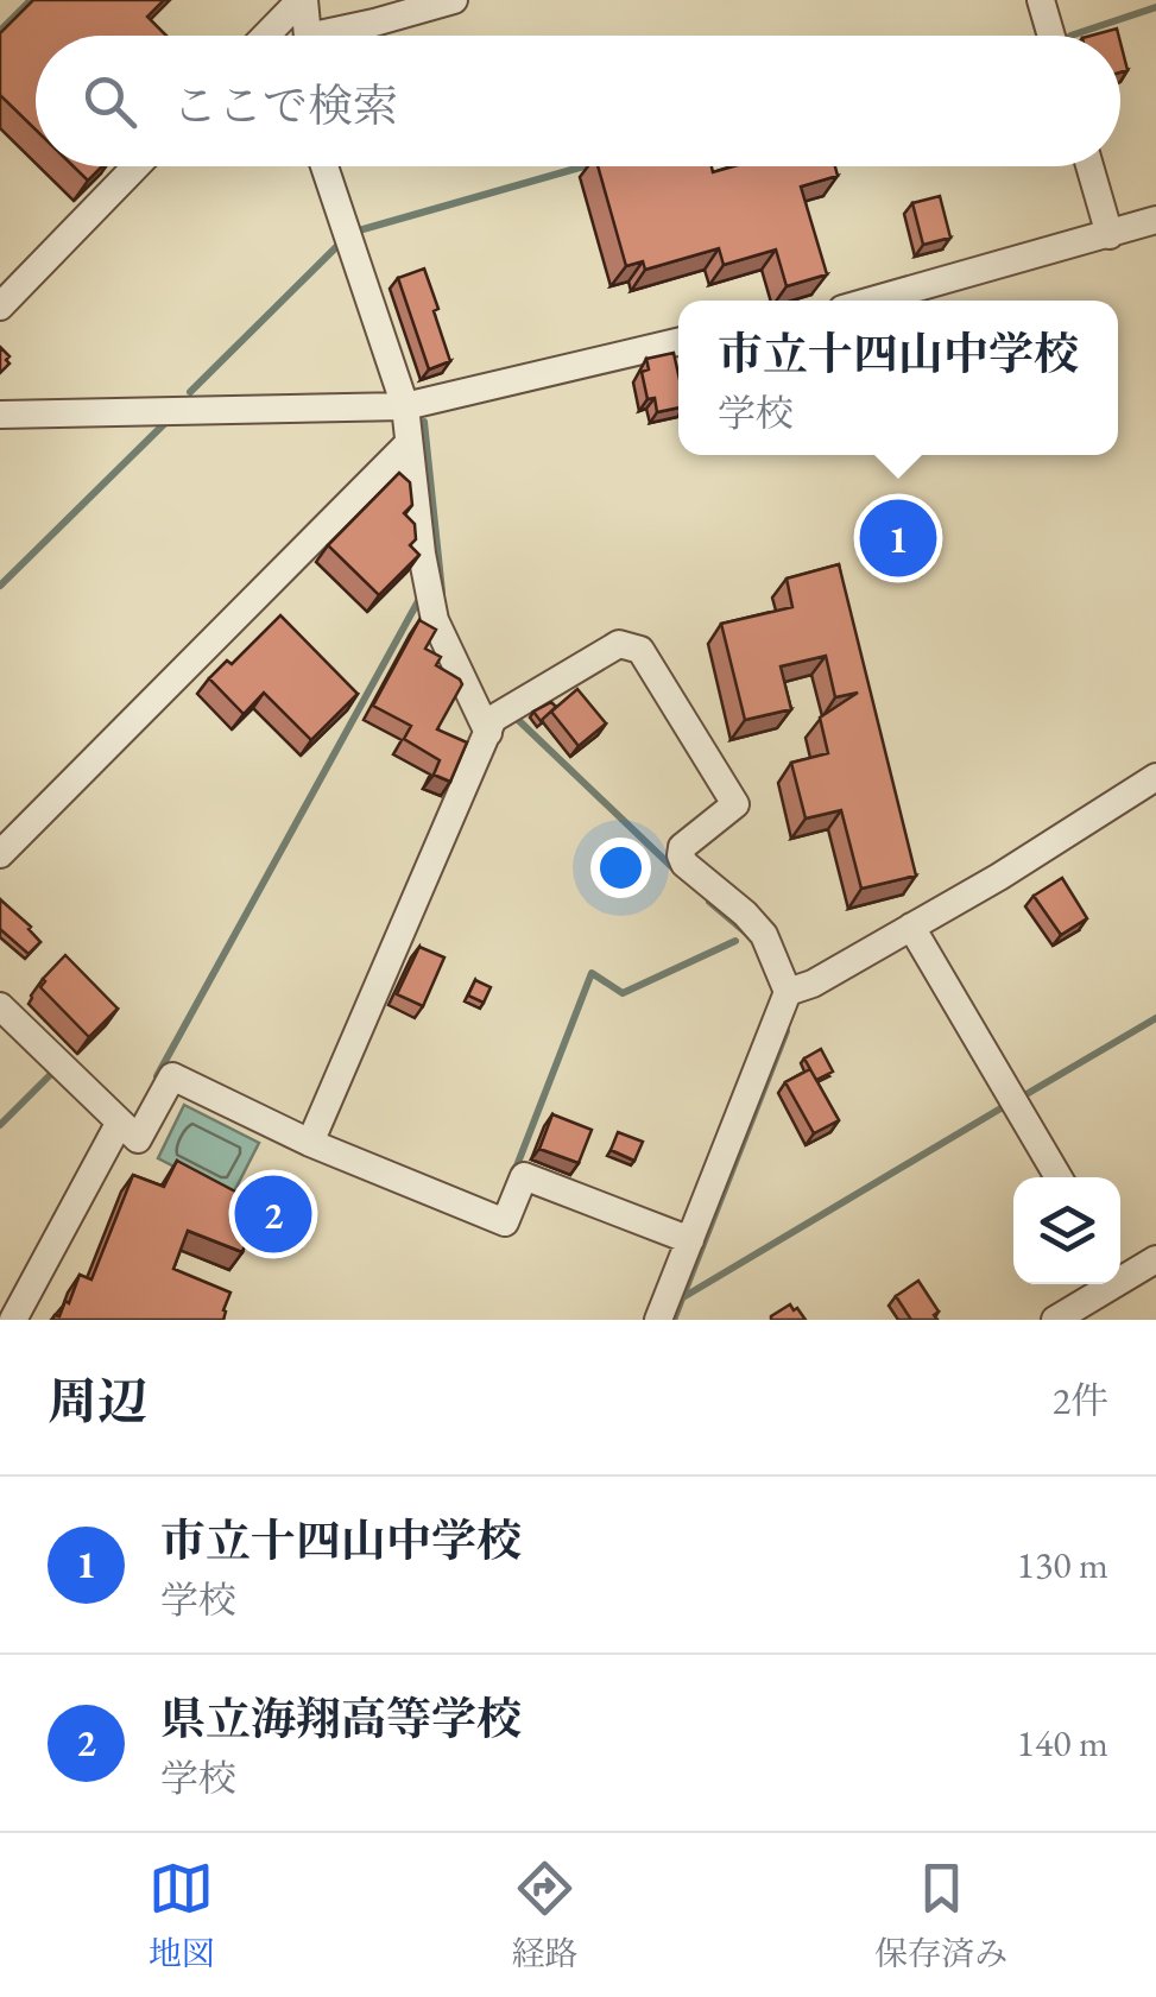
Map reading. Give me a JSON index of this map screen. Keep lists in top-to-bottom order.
{
  "page": {
    "search": "ここで検索",
    "popup": ["市立十四山中学校", "学校"],
    "pins": ["1", "2"],
    "heading": ["周辺", "2件"],
    "list": [
      {
        "mark": "1",
        "name": "市立十四山中学校",
        "note": "学校",
        "value": "130 m"
      },
      {
        "mark": "2",
        "name": "県立海翔高等学校",
        "note": "学校",
        "value": "140 m"
      }
    ],
    "nav": ["地図", "経路", "保存済み"]
  }
}
